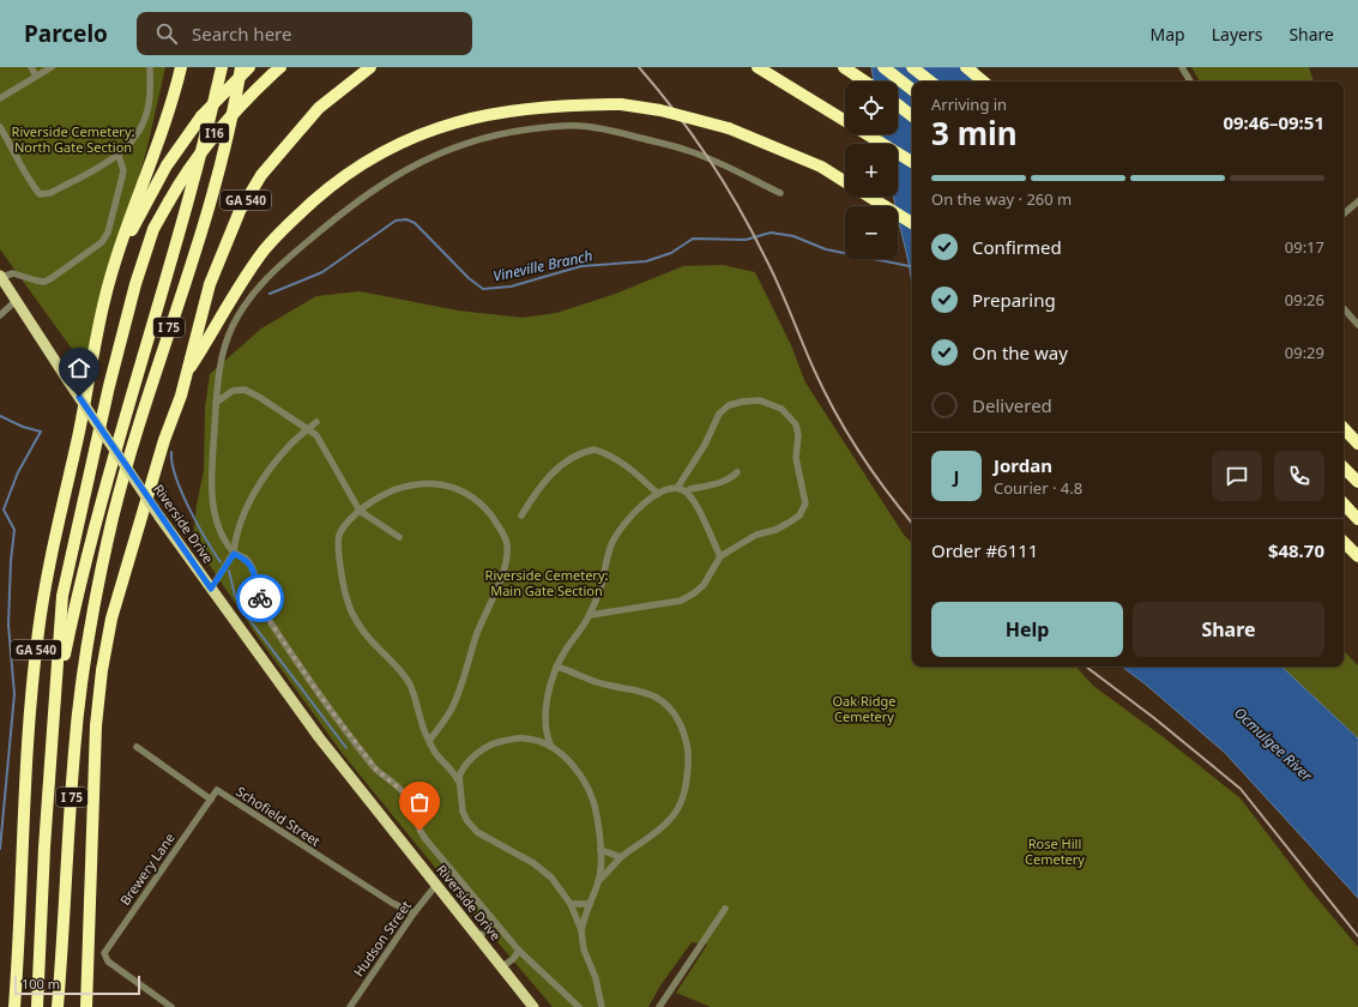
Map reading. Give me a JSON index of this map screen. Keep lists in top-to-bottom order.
{
  "streets": {
    "highway": ["I16", "GA 540", "I 75"],
    "main road": ["Riverside Drive"],
    "street": ["Schofield Street", "Brewery Lane", "Hudson Street"]
  },
  "crossings": [
    ["I16", "I 75"],
    ["Riverside Drive", "Hudson Street"],
    ["Schofield Street", "Brewery Lane"],
    ["Schofield Street", "Hudson Street"]
  ],
  "water": ["Vineville Branch", "Ocmulgee River"],
  "parks": [
    "Riverside Cemetery: North Gate Section",
    "Riverside Cemetery: Main Gate Section",
    "Oak Ridge Cemetery",
    "Rose Hill Cemetery"
  ],
  "scale_bar": "100 m",
  "page": {
    "header": "Parcelo",
    "search": "Search here",
    "nav": ["Map", "Layers", "Share"],
    "map_buttons": ["+", "−"],
    "heading": ["3 min", "Arriving in", "09:46–09:51"],
    "panel": [
      "Jordan",
      "Courier · 4.8",
      "Order #6111",
      "$48.70"
    ],
    "bar": "On the way · 260 m",
    "list": [
      ["Confirmed", "09:17"],
      ["Preparing", "09:26"],
      ["On the way", "09:29"],
      "Delivered"
    ],
    "round": "J",
    "buttons": ["Help", "Share"],
    "scale": "100 m"
  }
}
